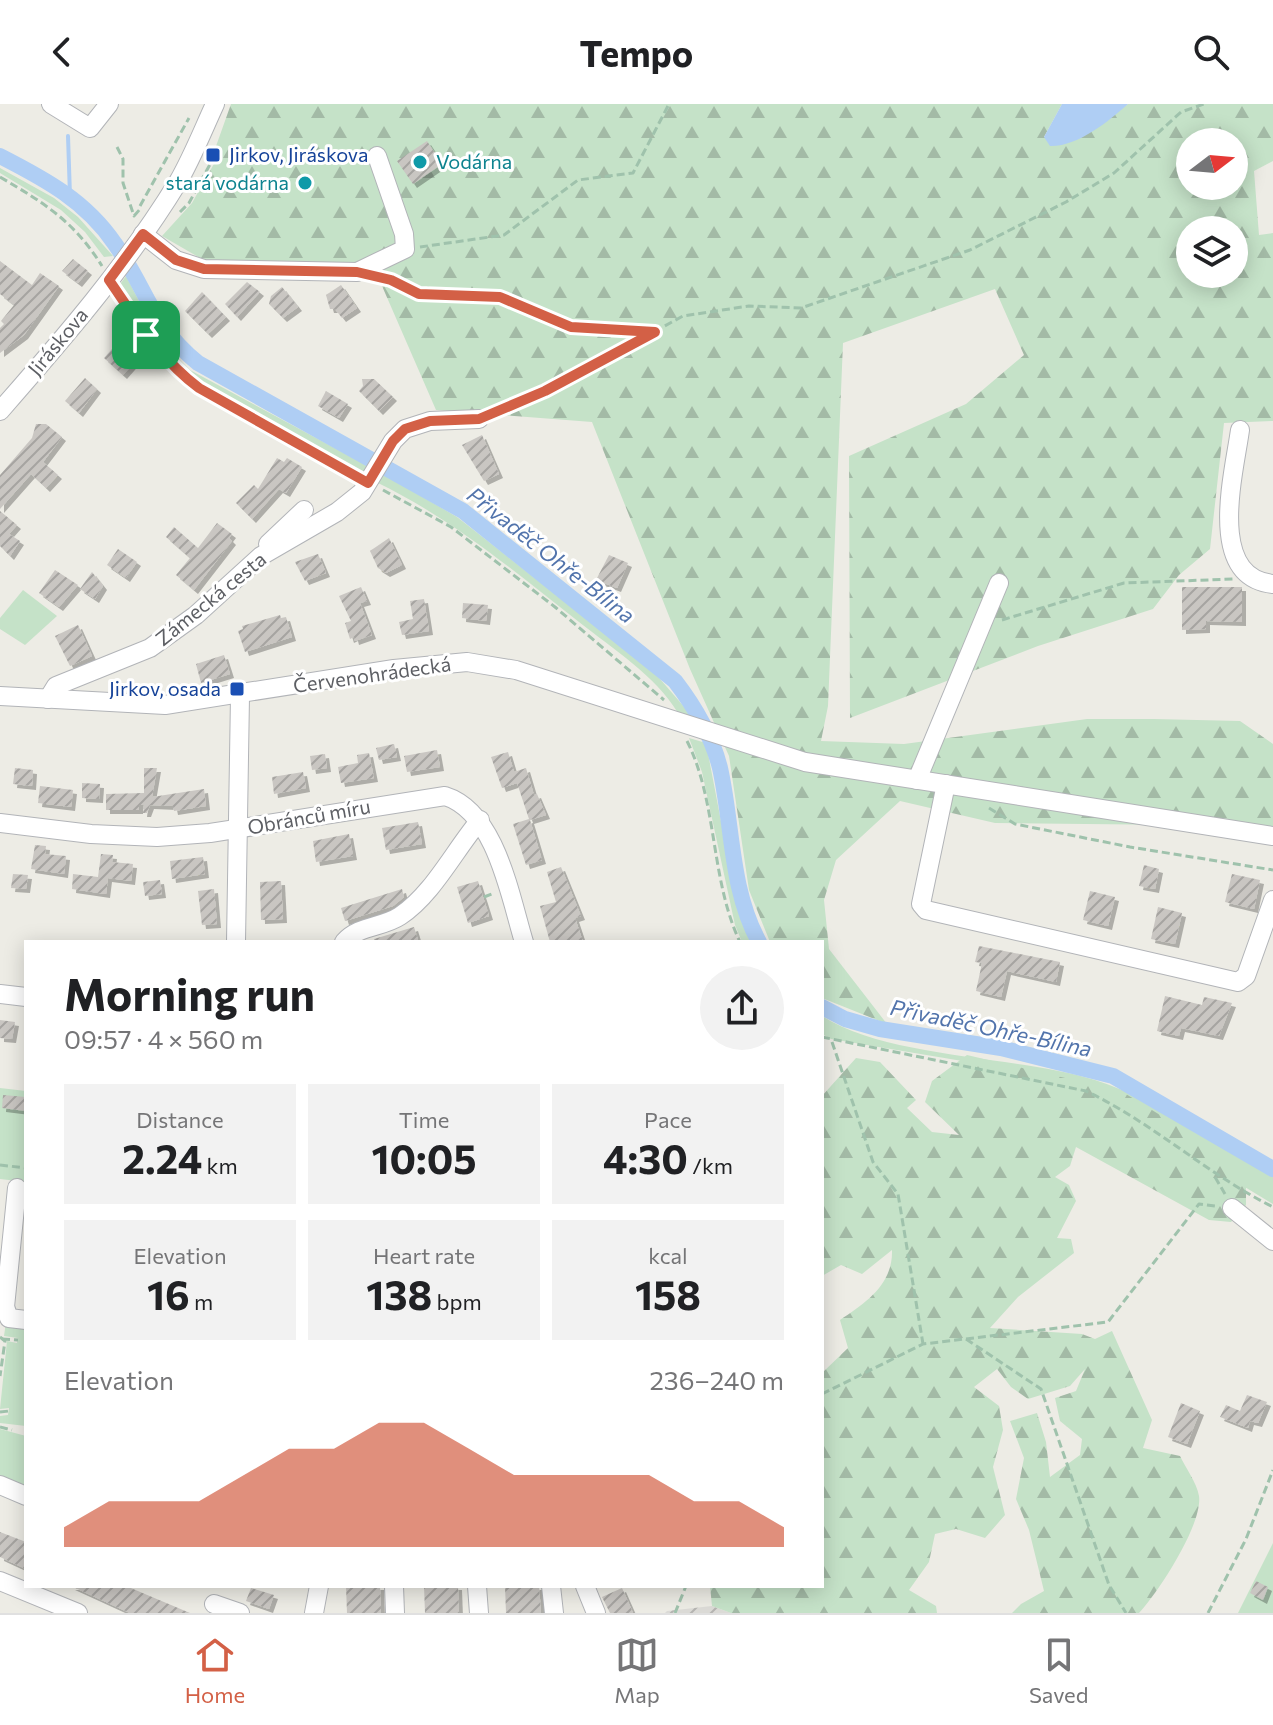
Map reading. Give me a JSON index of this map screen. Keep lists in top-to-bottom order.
{
  "streets": {
    "street": [
      "Jiráskova",
      "Zámecká cesta",
      "Červenohrádecká",
      "Obránců míru"
    ]
  },
  "crossings": [
    ["Zámecká cesta", "Červenohrádecká"]
  ],
  "water": ["Přivaděč Ohře-Bílina"],
  "places": {
    "transit": ["Jirkov, Jiráskova", "Jirkov, osada"],
    "other": ["Vodárna", "stará vodárna"]
  },
  "north": "right",
  "page": {
    "header": "Tempo",
    "heading": ["Morning run", "09:57 · 4 × 560 m"],
    "stats": [
      ["Distance", "2.24 km"],
      ["Time", "10:05"],
      ["Pace", "4:30 /km"],
      ["Elevation", "16 m"],
      ["Heart rate", "138 bpm"],
      ["kcal", "158"]
    ],
    "chart": ["Elevation", "236–240 m"],
    "tabs": ["Home", "Map", "Saved"]
  }
}
